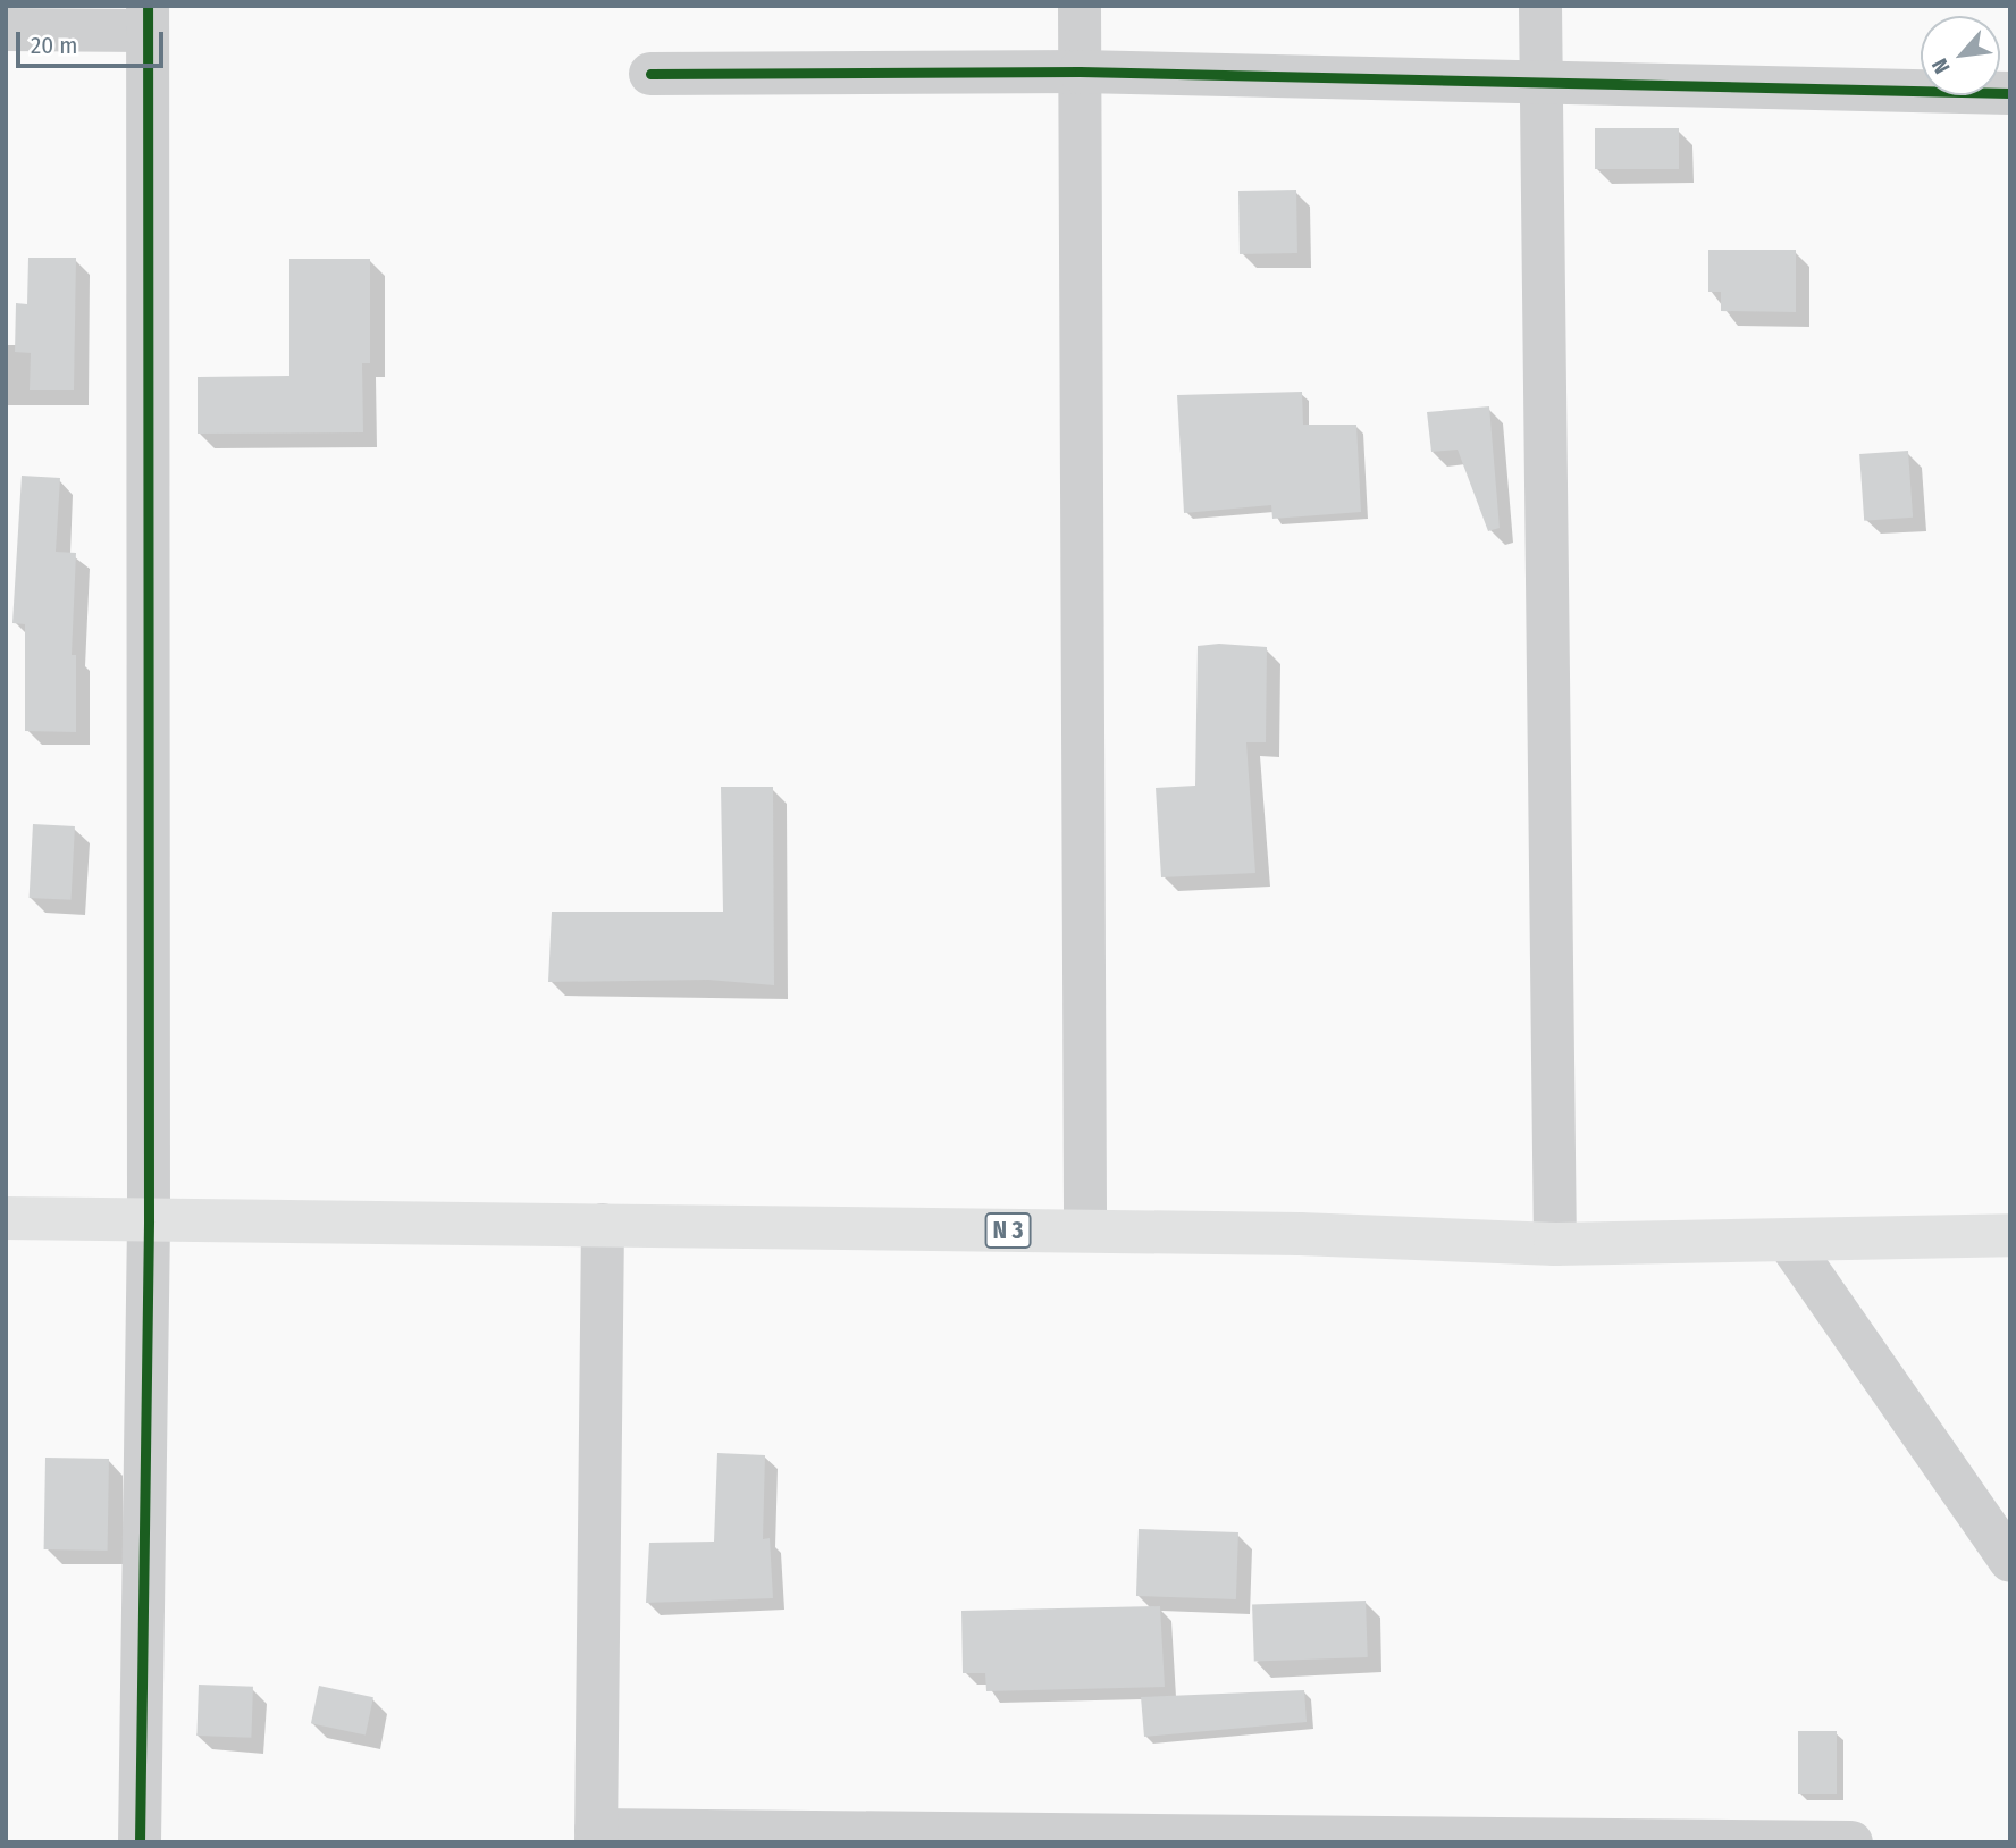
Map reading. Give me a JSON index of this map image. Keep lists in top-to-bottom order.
{
  "streets": {
    "main road": ["N 3"]
  },
  "scale_bar": "20 m",
  "north": "bottom left"
}
